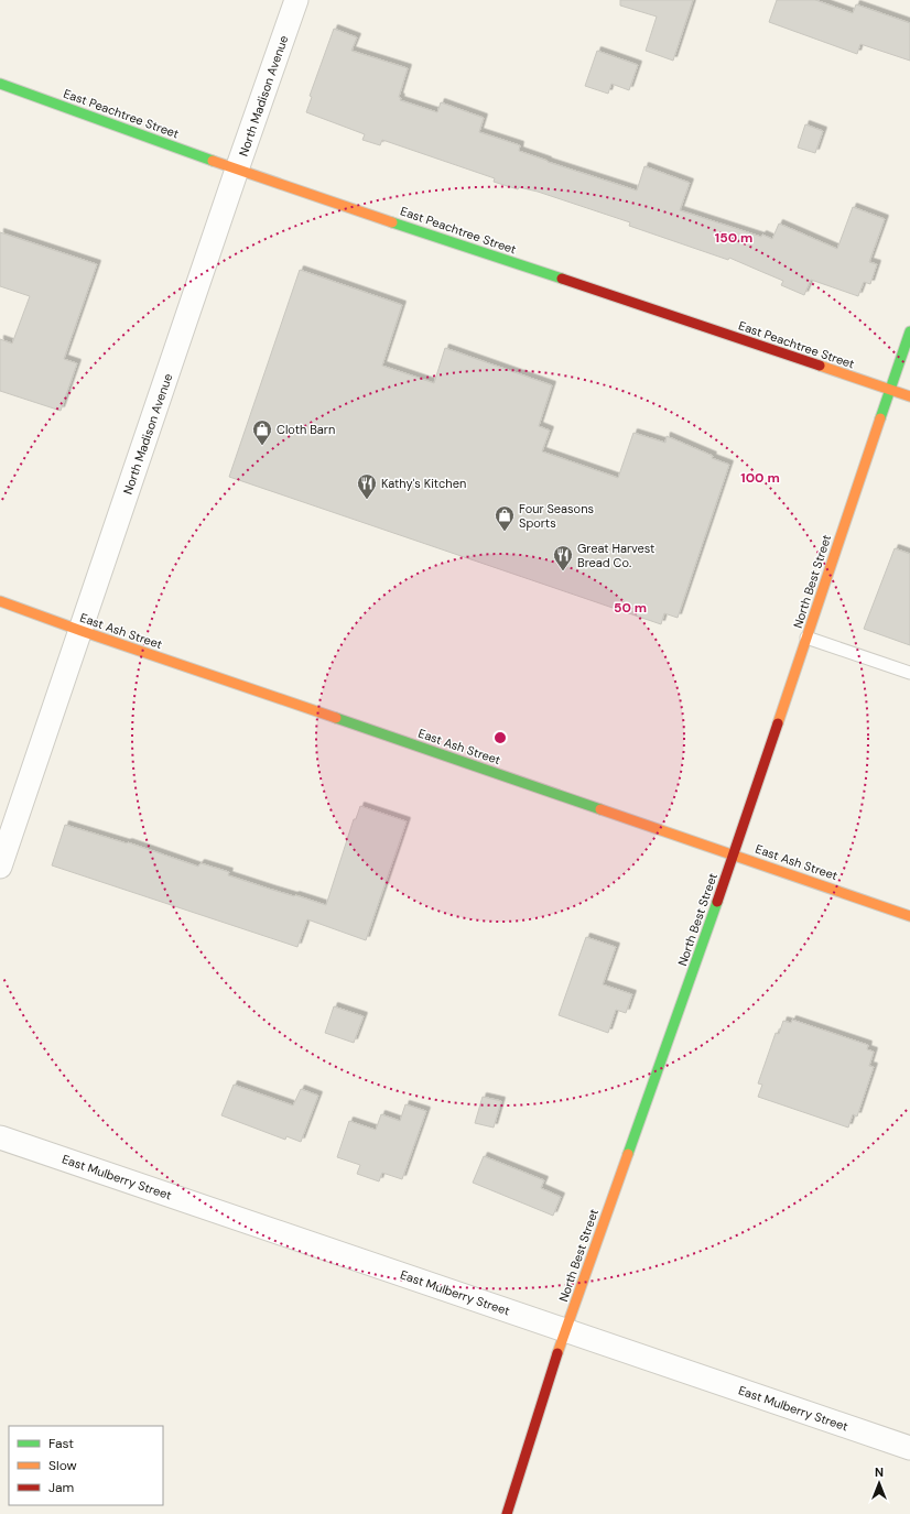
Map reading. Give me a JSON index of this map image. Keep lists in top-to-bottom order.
{
  "streets": {
    "street": [
      "North Madison Avenue",
      "East Peachtree Street",
      "North Best Street",
      "East Ash Street",
      "East Mulberry Street"
    ]
  },
  "crossings": [
    ["North Madison Avenue", "East Peachtree Street"],
    ["North Madison Avenue", "East Ash Street"],
    ["East Peachtree Street", "North Best Street"],
    ["North Best Street", "East Ash Street"],
    ["North Best Street", "East Mulberry Street"]
  ],
  "places": {
    "shop": ["Cloth Barn", "Four Seasons Sports"],
    "restaurant": ["Kathy's Kitchen", "Great Harvest Bread Co."]
  },
  "legend": ["Fast", "Slow", "Jam"],
  "north": "top",
  "rings": ["150 m", "100 m", "50 m"]
}
